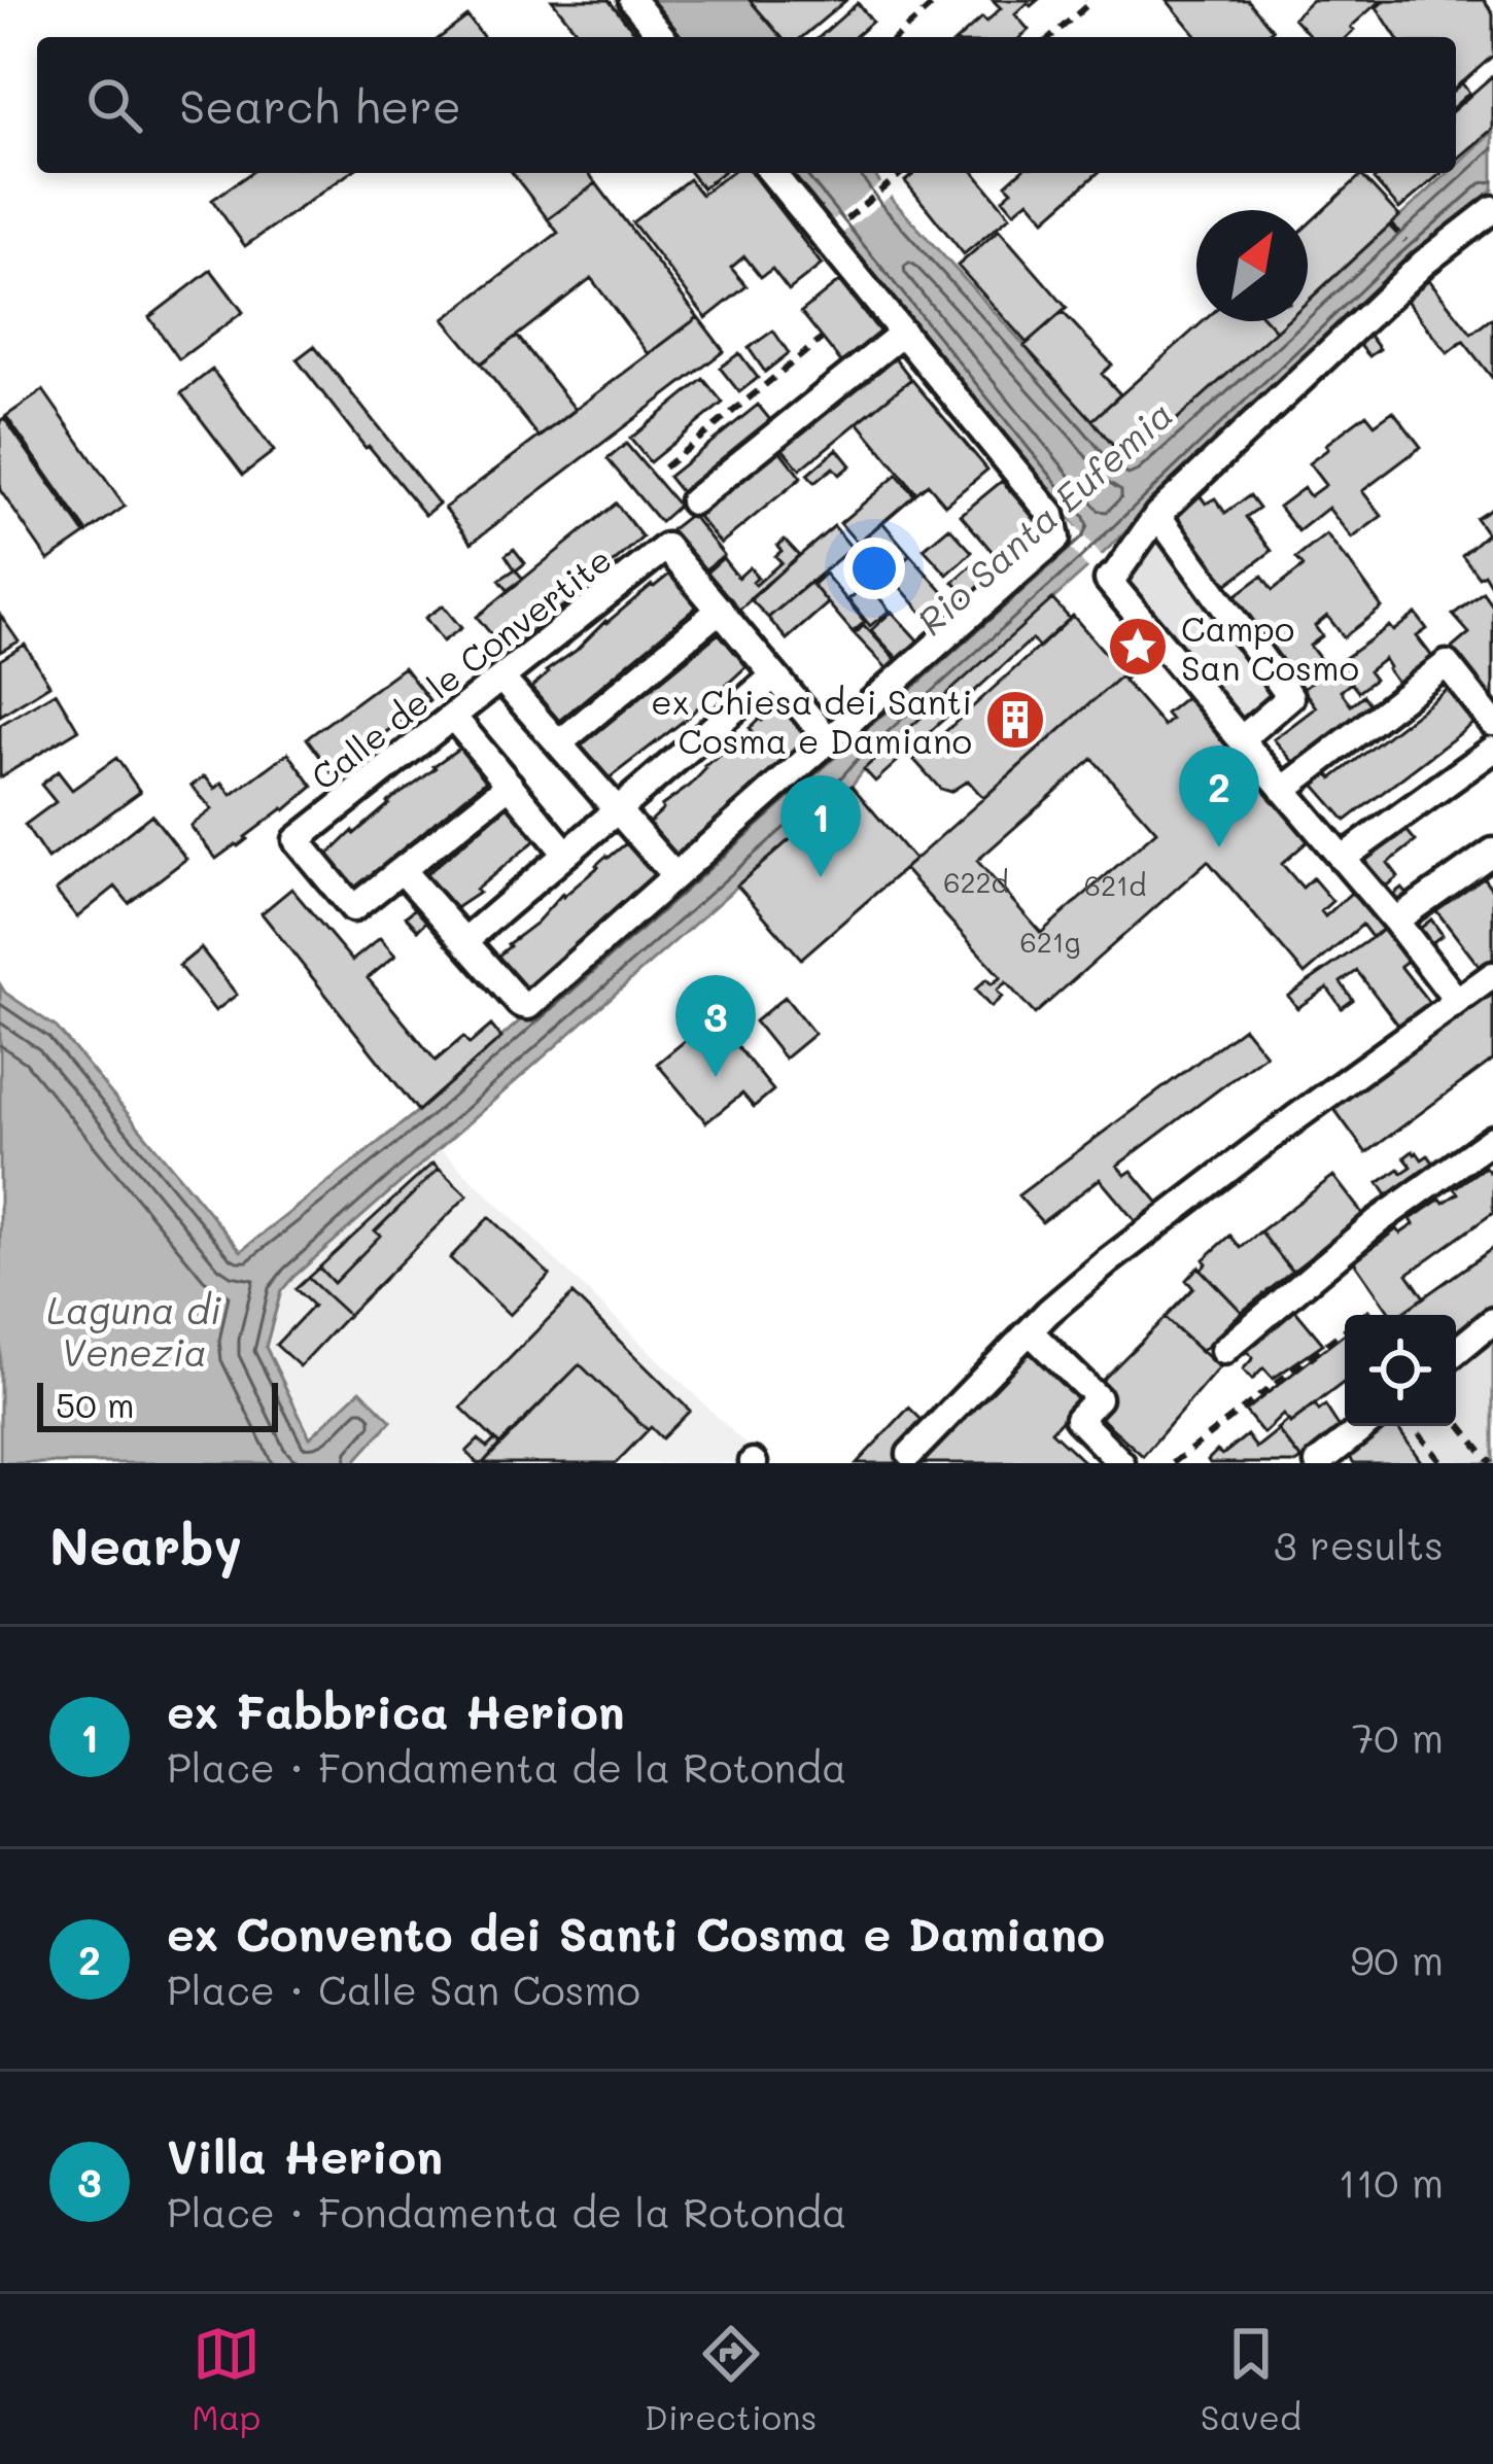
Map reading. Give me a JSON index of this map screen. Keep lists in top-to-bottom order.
{
  "streets": {
    "street": ["Calle de le Convertite"]
  },
  "water": ["Rio Santa Eufemia", "Laguna di Venezia"],
  "places": {
    "place": ["Campo San Cosmo"],
    "building": ["ex Chiesa dei Santi Cosma e Damiano"]
  },
  "house_numbers": ["622d", "621d", "621g"],
  "scale_bar": "50 m",
  "north": "top right",
  "page": {
    "search": "Search here",
    "pins": ["2", "1", "3"],
    "scale": "50 m",
    "heading": ["Nearby", "3 results"],
    "list": [
      {
        "mark": "1",
        "name": "ex Fabbrica Herion",
        "note": "Place · Fondamenta de la Rotonda",
        "value": "70 m"
      },
      {
        "mark": "2",
        "name": "ex Convento dei Santi Cosma e Damiano",
        "note": "Place · Calle San Cosmo",
        "value": "90 m"
      },
      {
        "mark": "3",
        "name": "Villa Herion",
        "note": "Place · Fondamenta de la Rotonda",
        "value": "110 m"
      }
    ],
    "nav": ["Map", "Directions", "Saved"]
  }
}
